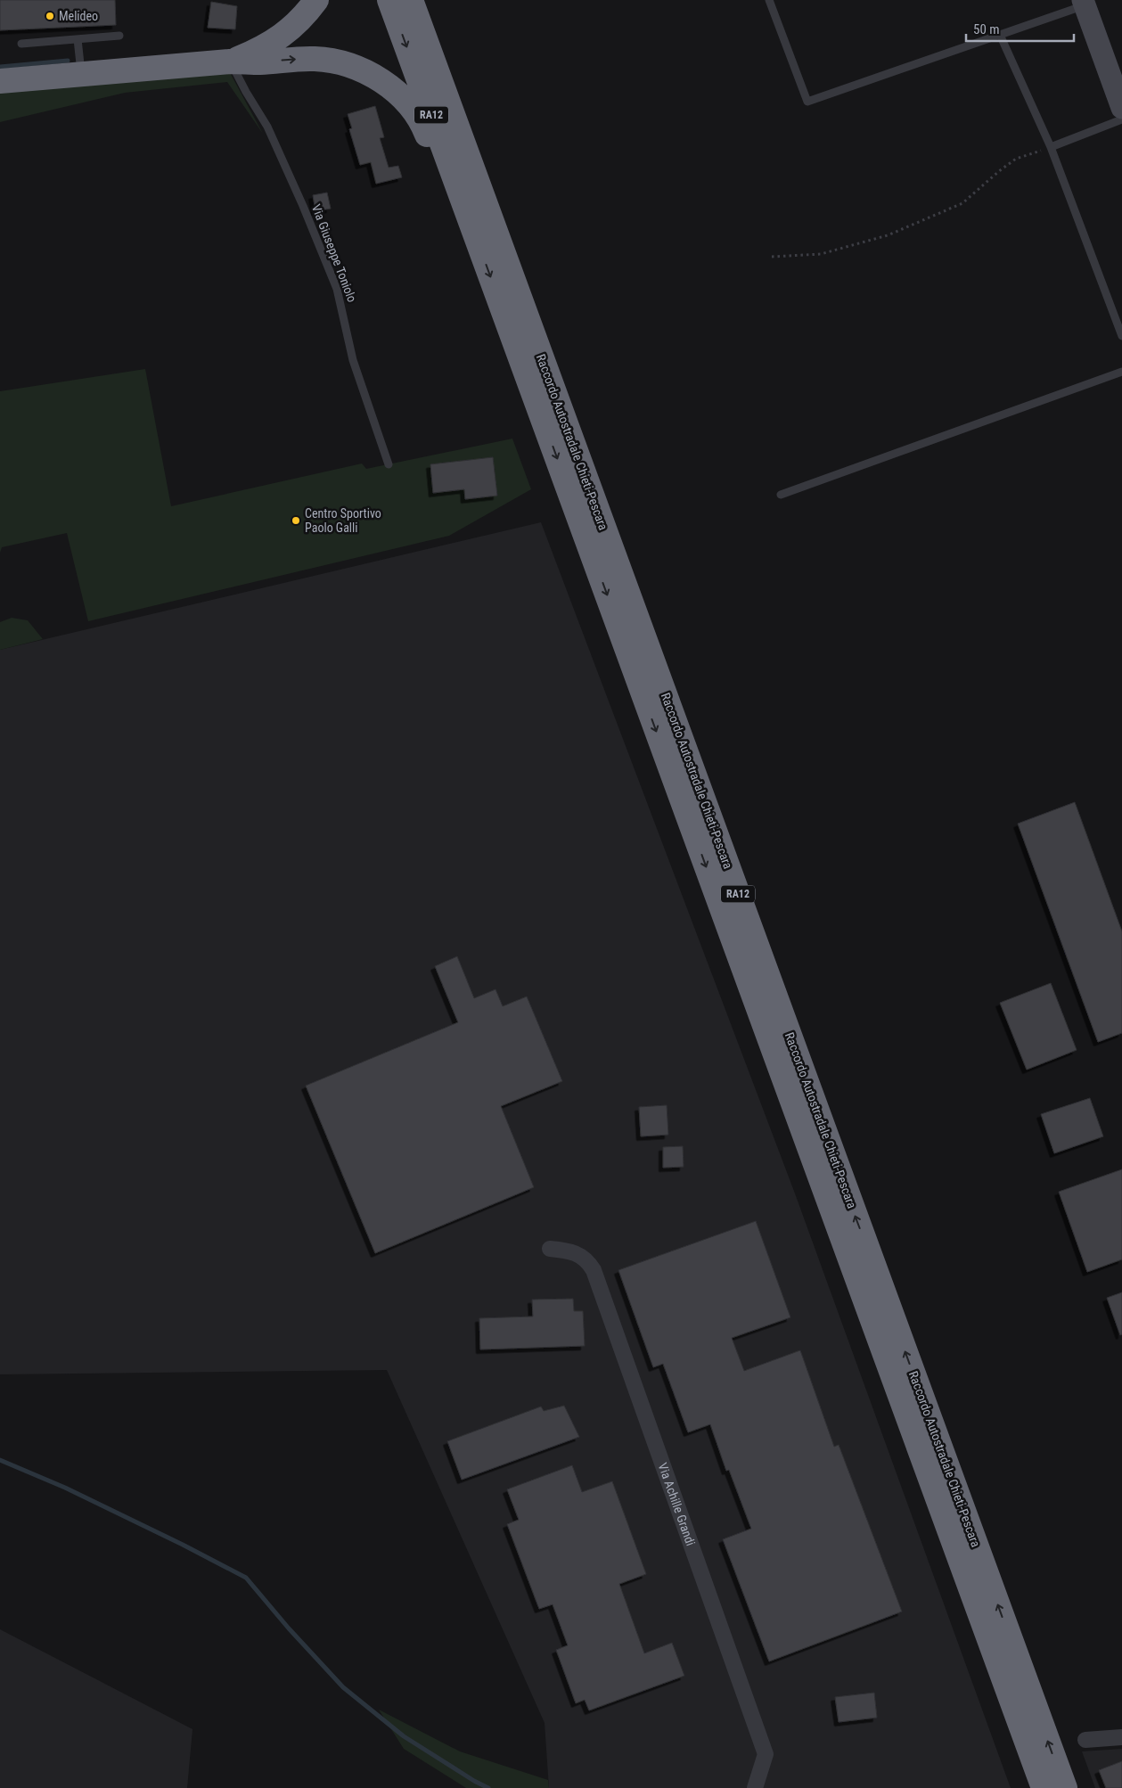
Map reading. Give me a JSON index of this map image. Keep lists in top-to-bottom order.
{
  "streets": {
    "highway": ["RA12", "Raccordo Autostradale Chieti-Pescara"],
    "street": ["Via Achille Grandi"],
    "lane": ["Via Giuseppe Toniolo"]
  },
  "places": ["Melideo", "Centro Sportivo Paolo Galli"],
  "scale_bar": "50 m"
}
